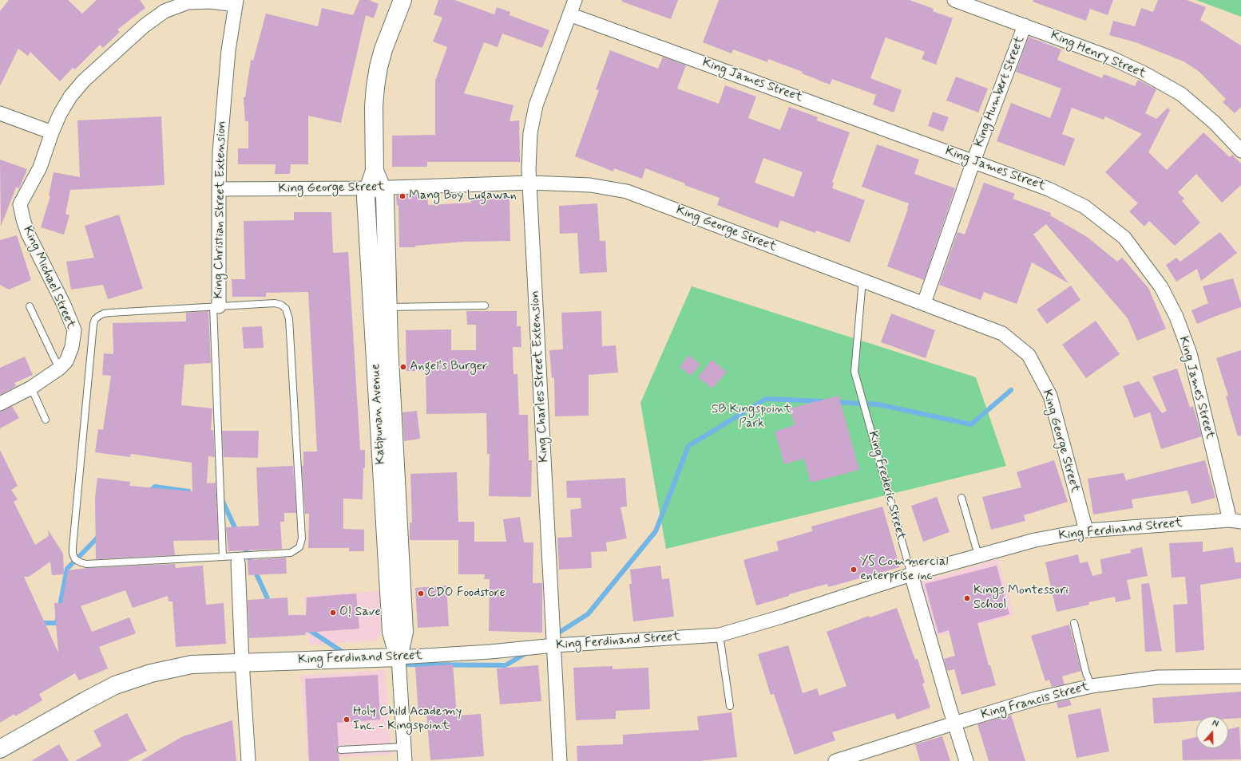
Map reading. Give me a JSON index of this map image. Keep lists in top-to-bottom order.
{
  "streets": {
    "main road": ["Katipunan Avenue", "King Ferdinand Street"],
    "street": [
      "King Henry Street",
      "King James Street",
      "King Humbert Street",
      "King George Street",
      "King Christian Street Extension",
      "King Michael Street",
      "King Charles Street Extension",
      "King Frederic Street",
      "King Francis Street"
    ]
  },
  "crossings": [
    ["King Henry Street", "King Humbert Street"],
    ["King James Street", "King Humbert Street"],
    ["King James Street", "King Charles Street Extension"],
    ["King James Street", "King Ferdinand Street"],
    ["King Humbert Street", "King George Street"],
    ["King George Street", "King Christian Street Extension"],
    ["King George Street", "King Charles Street Extension"],
    ["King George Street", "Katipunan Avenue"],
    ["King George Street", "King Frederic Street"],
    ["King George Street", "King Ferdinand Street"],
    ["King Christian Street Extension", "King Michael Street"],
    ["King Charles Street Extension", "King Ferdinand Street"],
    ["Katipunan Avenue", "King Ferdinand Street"],
    ["King Frederic Street", "King Ferdinand Street"],
    ["King Frederic Street", "King Francis Street"]
  ],
  "parks": ["SB Kingspoint Park"],
  "places": [
    "Mang Boy Lugawan",
    "Angel's Burger",
    "YS Commercial enterprise inc",
    "CDO Foodstore",
    "Kings Montessori School",
    "O! Save",
    "Holy Child Academy Inc. - Kingspoint"
  ],
  "north": "top"
}
